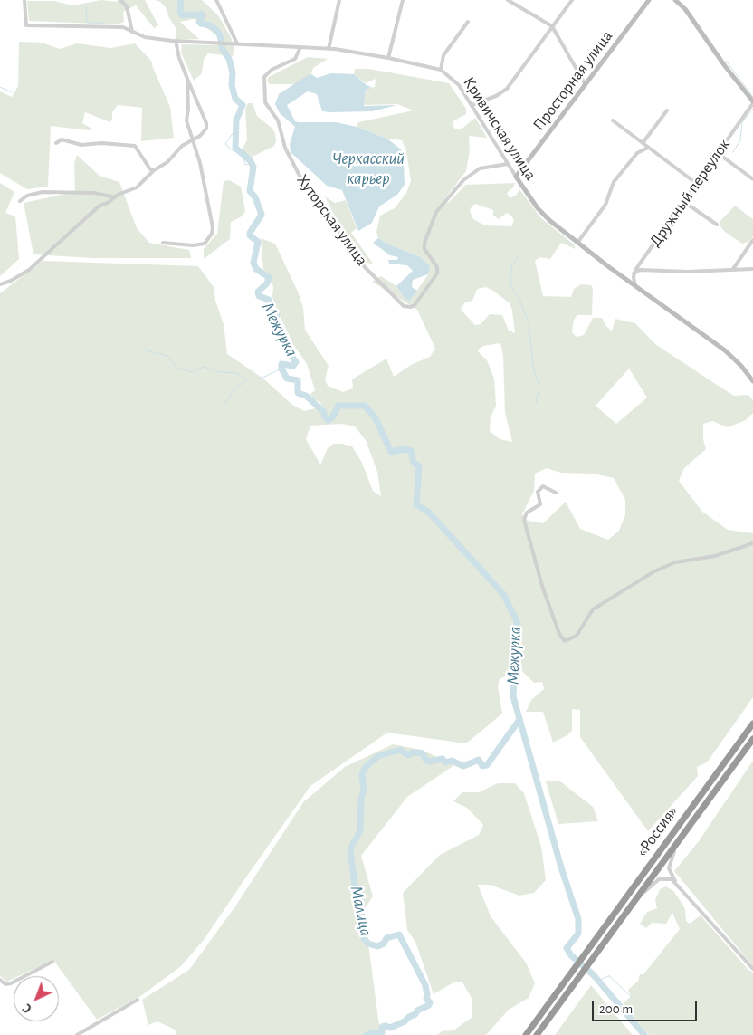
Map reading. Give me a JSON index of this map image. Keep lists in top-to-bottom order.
{
  "streets": {
    "highway": ["«Россия»"],
    "street": [
      "Просторная улица",
      "Кривичская улица",
      "Дружный переулок",
      "Хуторская улица"
    ]
  },
  "crossings": [
    ["Просторная улица", "Кривичская улица"],
    ["Кривичская улица", "Хуторская улица"]
  ],
  "water": ["Черкасский карьер", "Межурка", "Малица"],
  "scale_bar": "200 m",
  "north": "bottom left"
}
